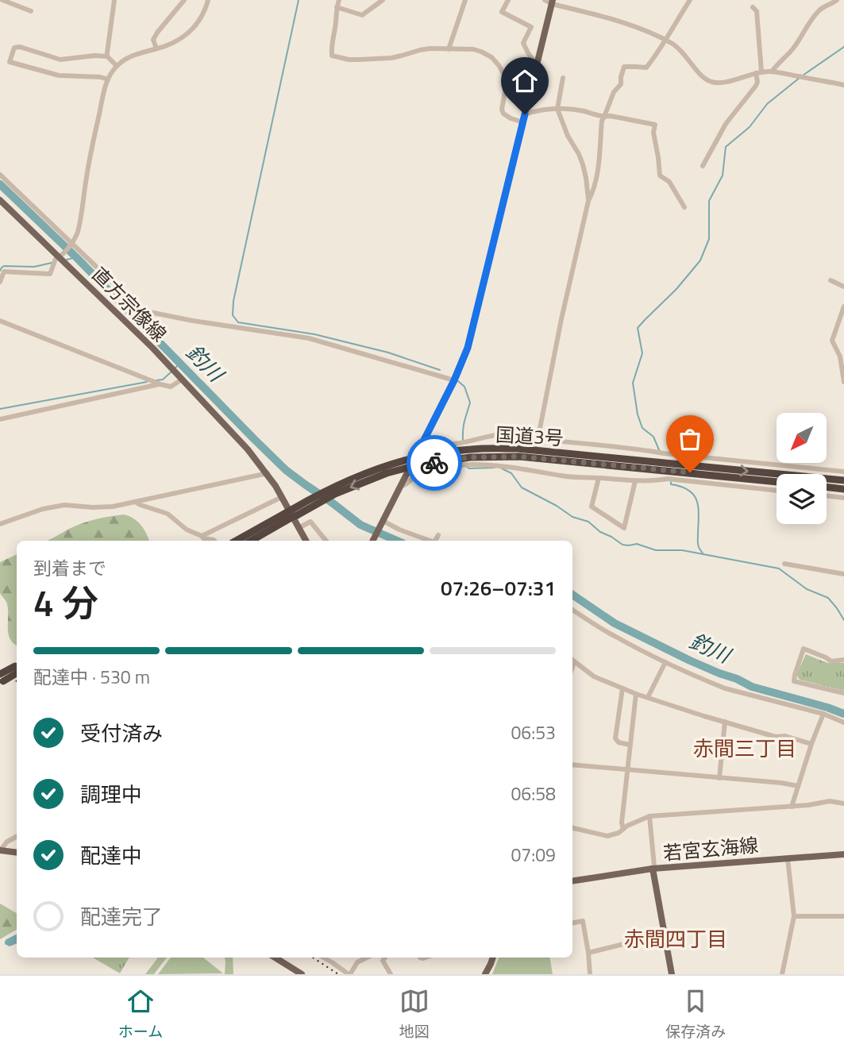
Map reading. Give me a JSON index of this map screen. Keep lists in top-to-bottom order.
{
  "streets": {
    "highway": ["国道3号"],
    "main road": ["直方宗像線", "若宮玄海線"]
  },
  "districts": ["赤間三丁目", "赤間四丁目"],
  "water": ["釣川"],
  "north": "bottom left",
  "page": {
    "heading": ["4 分", "到着まで", "07:26–07:31"],
    "bar": "配達中 · 530 m",
    "list": [
      ["受付済み", "06:53"],
      ["調理中", "06:58"],
      ["配達中", "07:09"],
      "配達完了"
    ],
    "tabs": ["ホーム", "地図", "保存済み"]
  }
}
